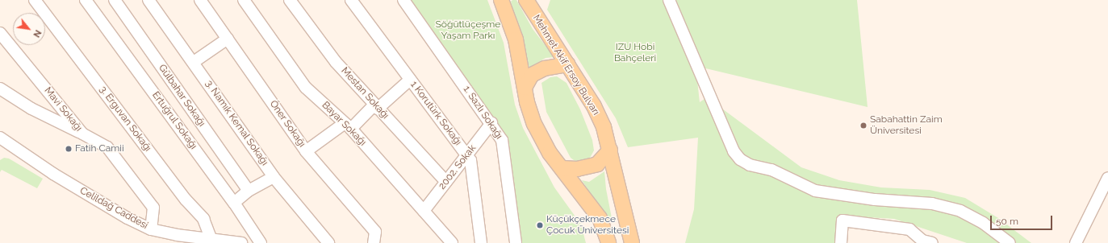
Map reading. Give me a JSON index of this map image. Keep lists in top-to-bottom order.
{
  "streets": {
    "main road": ["Mehmet Akif Ersoy Bulvarı"],
    "street": [
      "Mestan Sokağı",
      "Gülbahar Sokağı",
      "Mavi Sokağı",
      "1. Sazlı Sokağı",
      "1 Korutürk Sokağı",
      "3. Erguvan Sokağı",
      "Ertuğrul Sokağı",
      "3. Namık Kemal Sokağı",
      "Öner Sokağı",
      "Bayar Sokağı",
      "2002. Sokak",
      "Celildağ Caddesi"
    ]
  },
  "crossings": [
    ["Mestan Sokağı", "2002. Sokak"],
    ["Mavi Sokağı", "Celildağ Caddesi"],
    ["1. Sazlı Sokağı", "2002. Sokak"],
    ["1 Korutürk Sokağı", "2002. Sokak"],
    ["3. Erguvan Sokağı", "Celildağ Caddesi"],
    ["Bayar Sokağı", "2002. Sokak"]
  ],
  "parks": ["Söğütlüçeşme Yaşam Parkı", "IZU Hobi Bahçeleri"],
  "places": ["Sabahattin Zaim Üniversitesi", "Fatih Camii", "Küçükçekmece Çocuk Üniversitesi"],
  "scale_bar": "50 m",
  "north": "bottom right"
}
